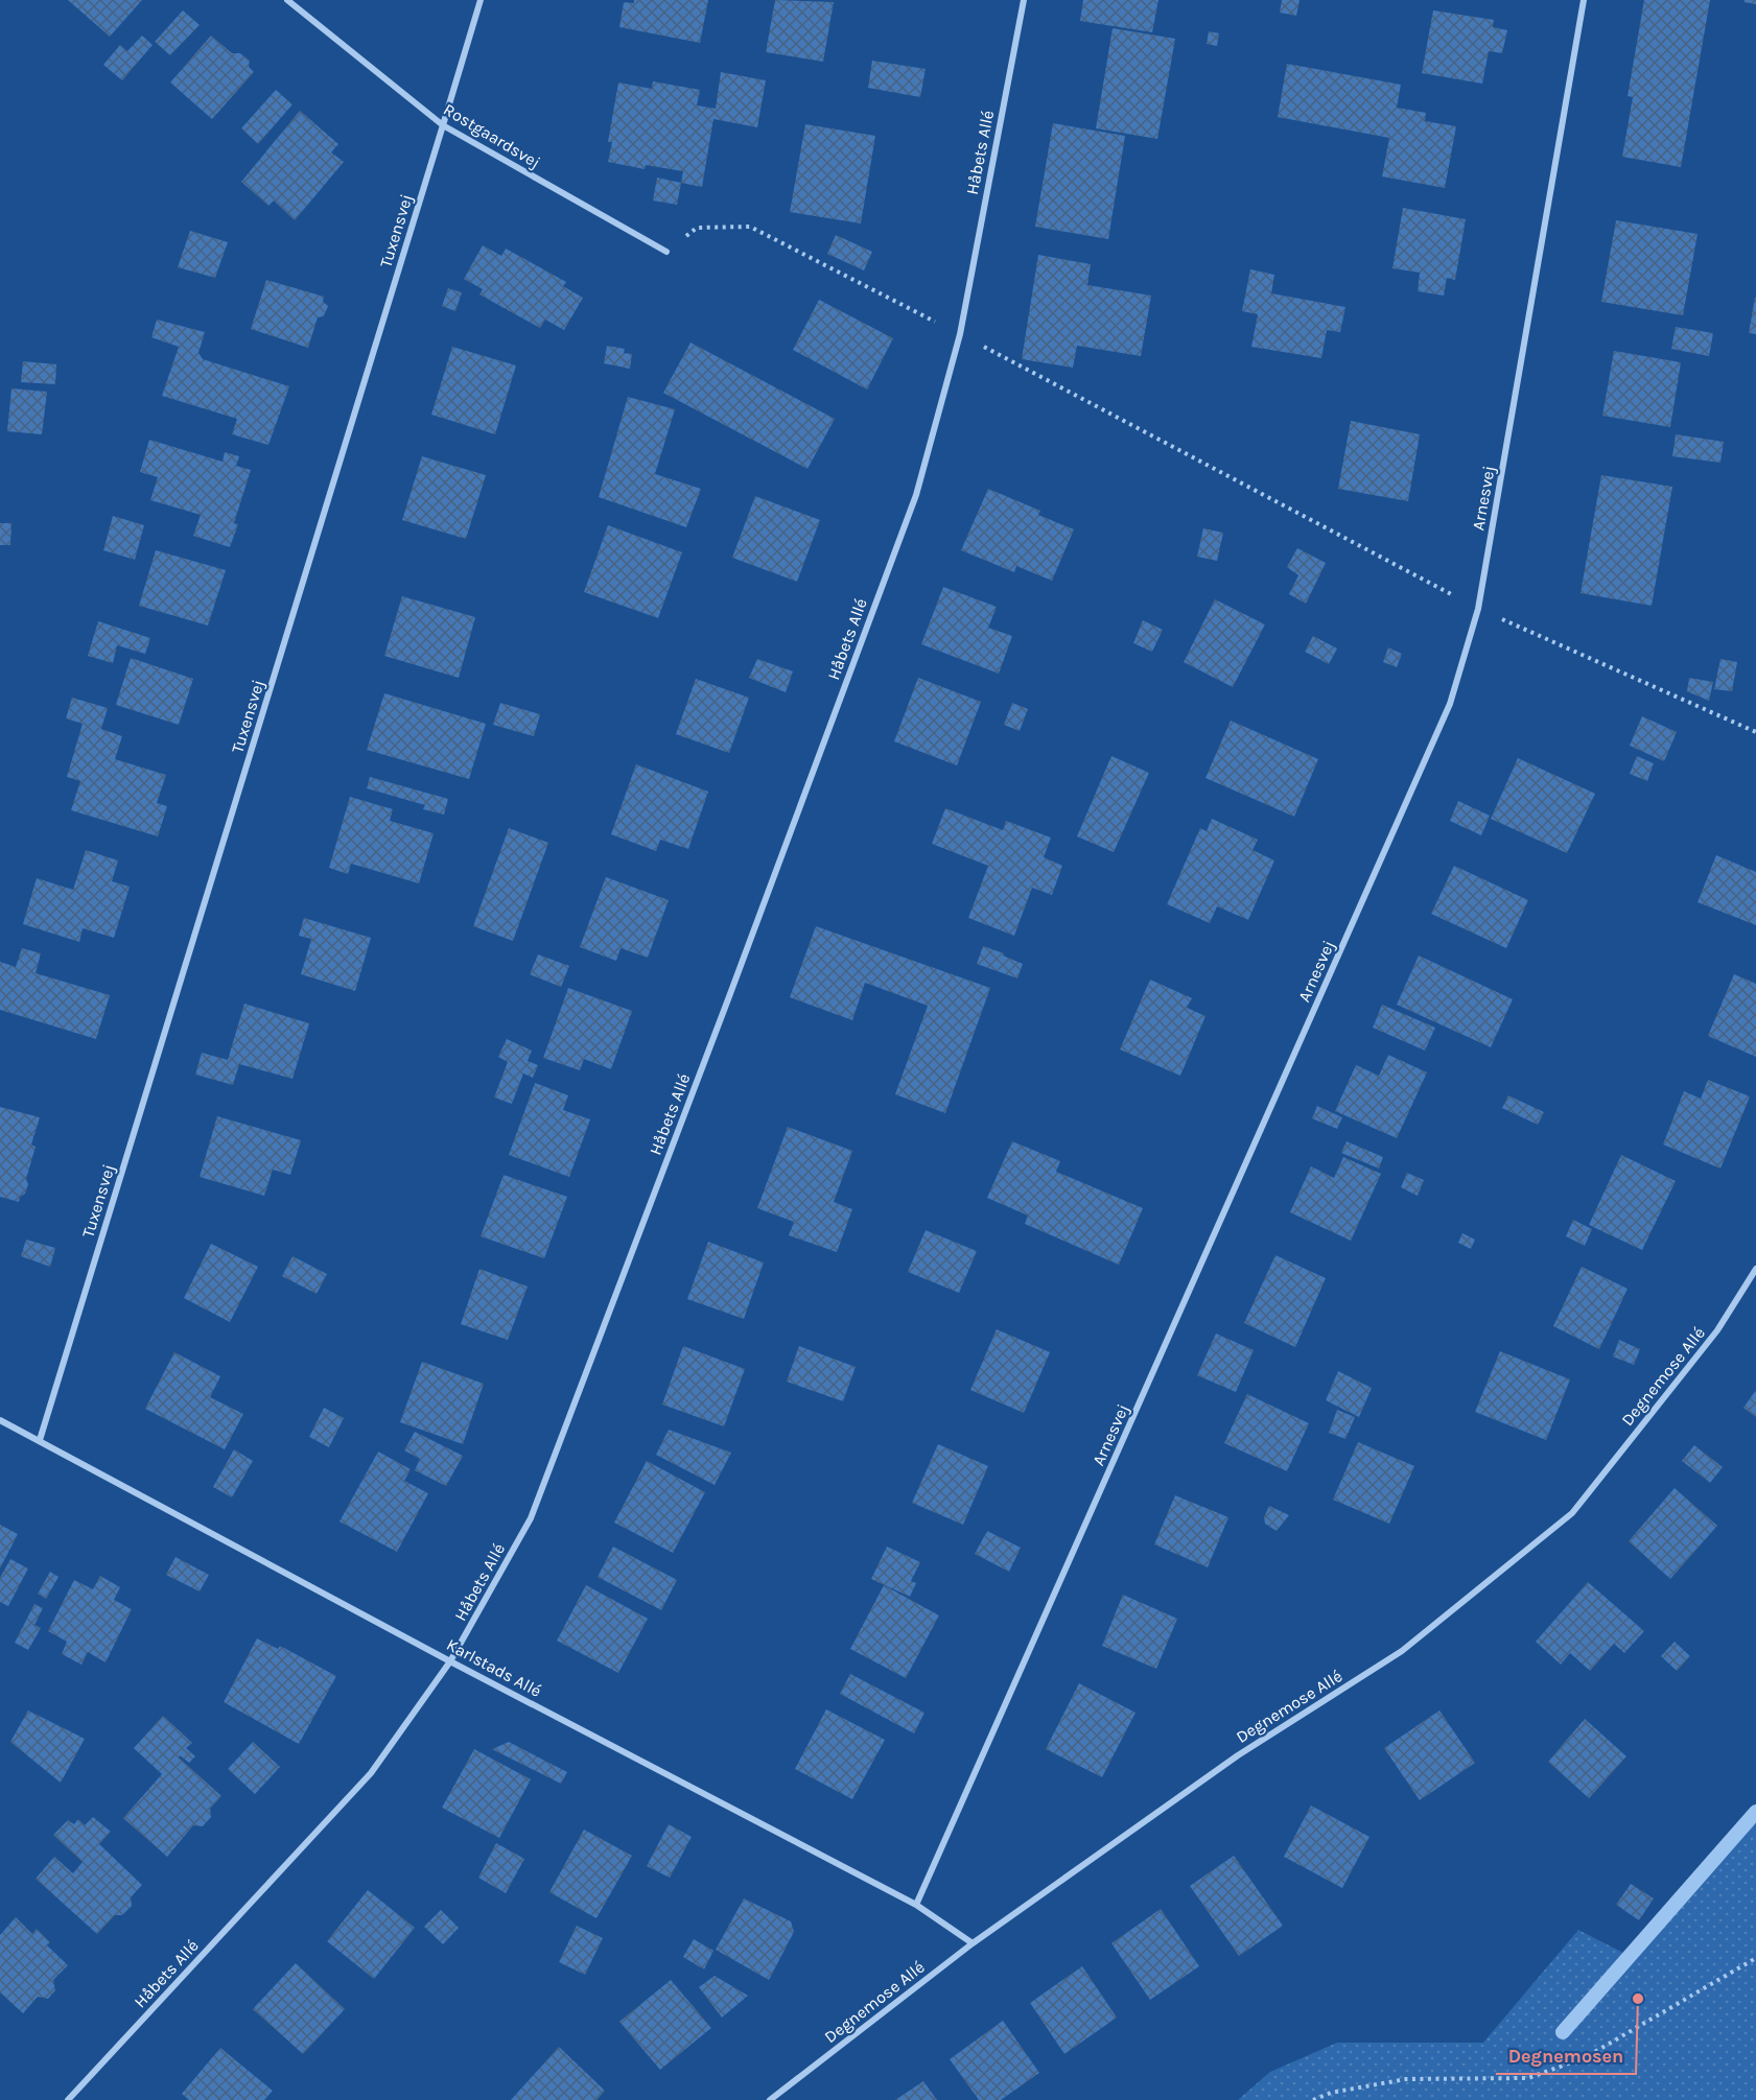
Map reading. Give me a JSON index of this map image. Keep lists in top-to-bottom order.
{
  "streets": {
    "street": [
      "Rostgaardsvej",
      "Håbets Allé",
      "Tuxensvej",
      "Arnesvej",
      "Degnemose Allé",
      "Karlstads Allé"
    ]
  },
  "crossings": [
    ["Rostgaardsvej", "Tuxensvej"],
    ["Håbets Allé", "Karlstads Allé"],
    ["Tuxensvej", "Karlstads Allé"],
    ["Arnesvej", "Karlstads Allé"],
    ["Degnemose Allé", "Karlstads Allé"]
  ],
  "places": ["Degnemosen"]
}
